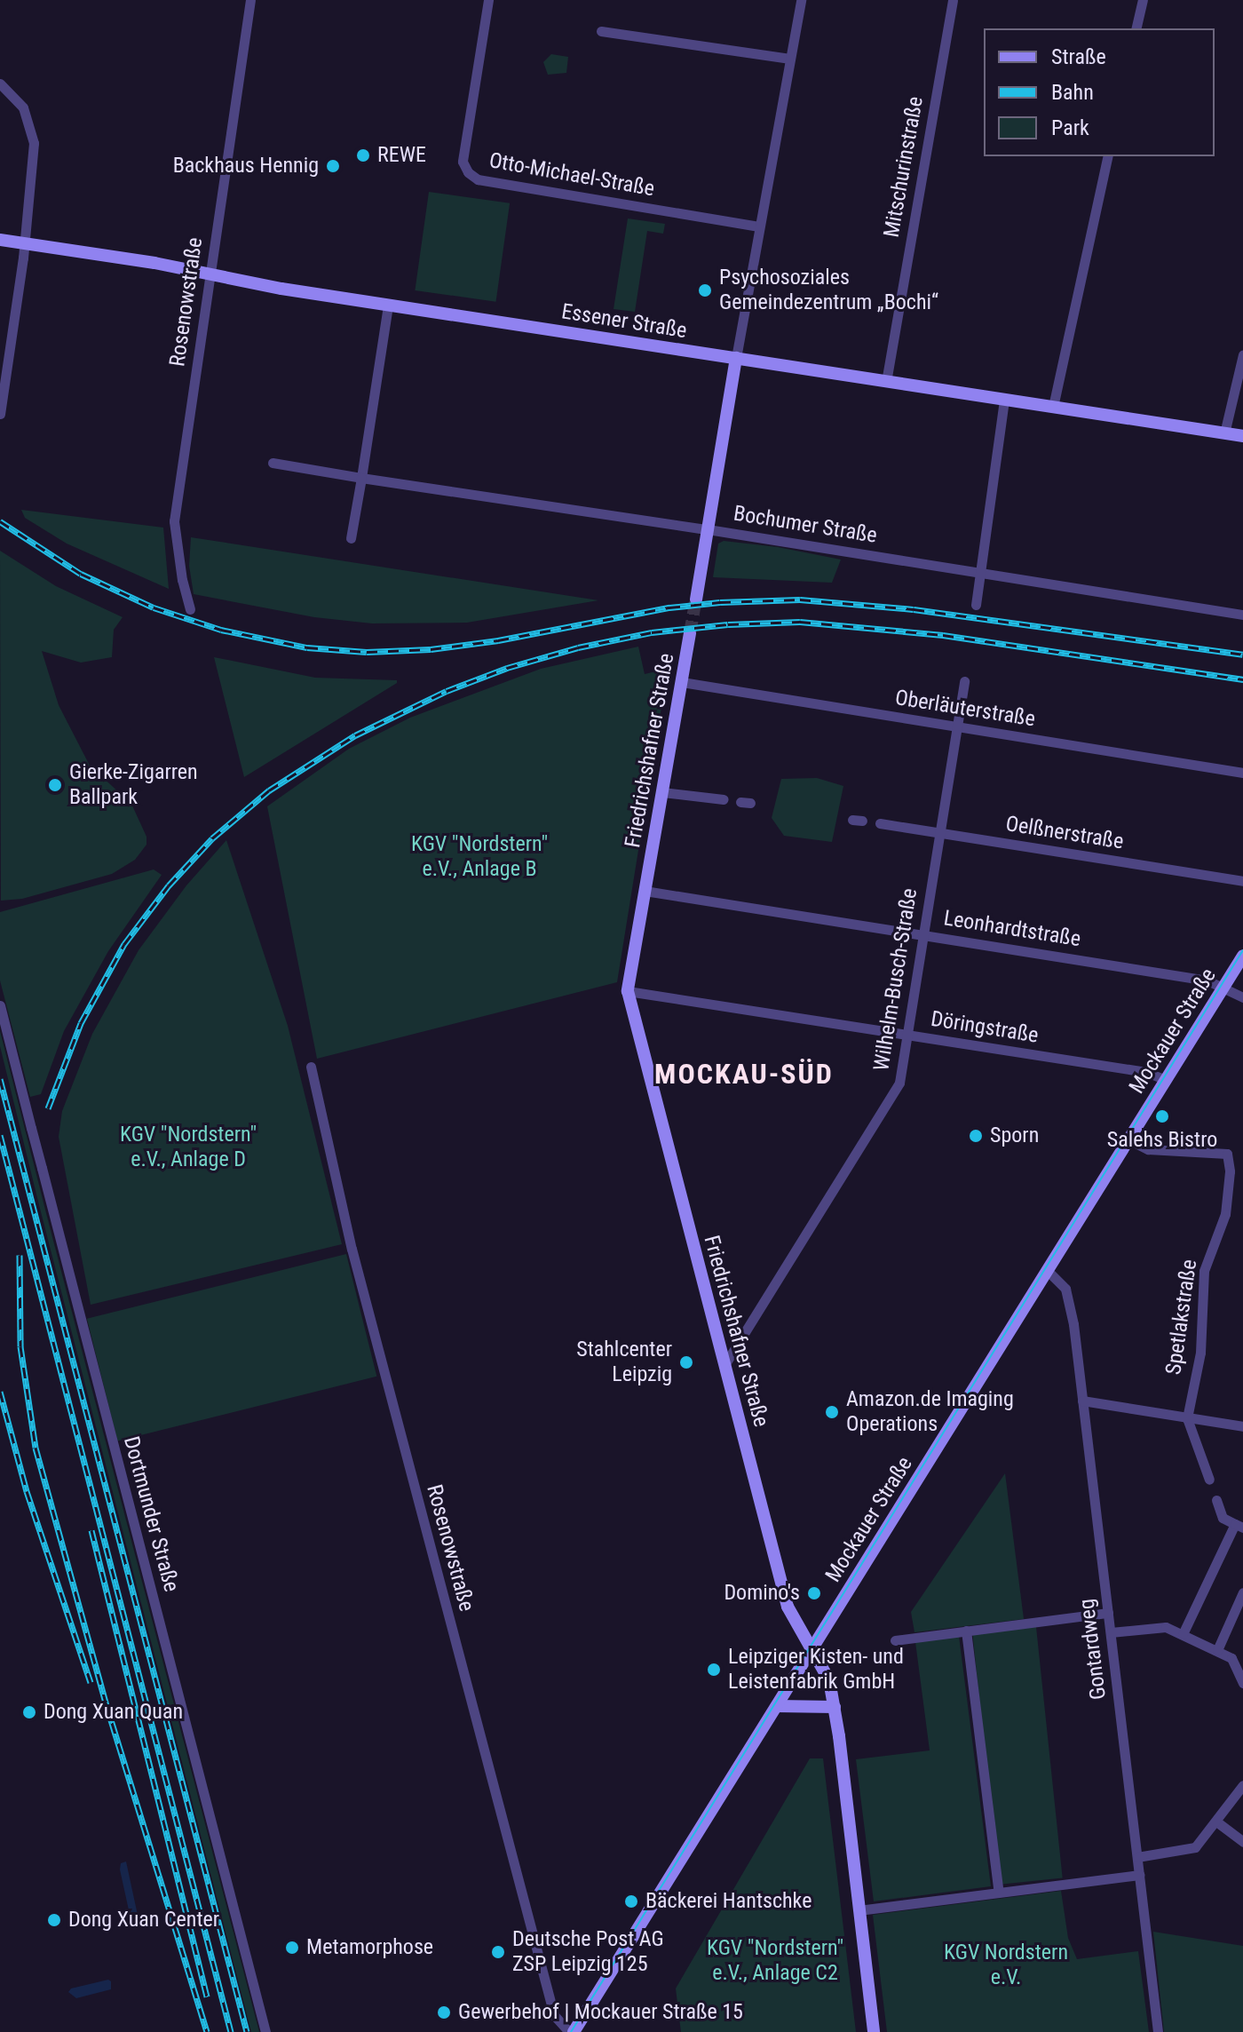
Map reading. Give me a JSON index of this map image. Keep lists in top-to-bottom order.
{
  "streets": {
    "main road": ["Essener Straße", "Friedrichshafner Straße", "Mockauer Straße"],
    "street": [
      "Mitschurinstraße",
      "Otto-Michael-Straße",
      "Rosenowstraße",
      "Bochumer Straße",
      "Oberläuterstraße",
      "Oelßnerstraße",
      "Leonhardtstraße",
      "Wilhelm-Busch-Straße",
      "Döringstraße",
      "Spetlakstraße",
      "Dortmunder Straße",
      "Gontardweg"
    ]
  },
  "crossings": [
    ["Mitschurinstraße", "Essener Straße"],
    ["Rosenowstraße", "Essener Straße"],
    ["Rosenowstraße", "Mockauer Straße"],
    ["Oberläuterstraße", "Friedrichshafner Straße"],
    ["Oberläuterstraße", "Wilhelm-Busch-Straße"],
    ["Friedrichshafner Straße", "Leonhardtstraße"],
    ["Friedrichshafner Straße", "Wilhelm-Busch-Straße"],
    ["Friedrichshafner Straße", "Döringstraße"],
    ["Friedrichshafner Straße", "Mockauer Straße"],
    ["Oelßnerstraße", "Wilhelm-Busch-Straße"],
    ["Leonhardtstraße", "Wilhelm-Busch-Straße"],
    ["Leonhardtstraße", "Mockauer Straße"],
    ["Wilhelm-Busch-Straße", "Döringstraße"],
    ["Döringstraße", "Mockauer Straße"],
    ["Mockauer Straße", "Spetlakstraße"],
    ["Mockauer Straße", "Gontardweg"]
  ],
  "districts": ["MOCKAU-SÜD"],
  "parks": [
    "KGV \"Nordstern\" e.V., Anlage B",
    "KGV \"Nordstern\" e.V., Anlage D",
    "KGV \"Nordstern\" e.V., Anlage C2",
    "KGV Nordstern e.V."
  ],
  "places": [
    "REWE",
    "Backhaus Hennig",
    "Psychosoziales Gemeindezentrum „Bochi“",
    "Gierke-Zigarren Ballpark",
    "Salehs Bistro",
    "Sporn",
    "Stahlcenter Leipzig",
    "Amazon.de Imaging Operations",
    "Domino's",
    "Leipziger Kisten- und Leistenfabrik GmbH",
    "Dong Xuan Quan",
    "Bäckerei Hantschke",
    "Dong Xuan Center",
    "Metamorphose",
    "Deutsche Post AG ZSP Leipzig 125",
    "Gewerbehof | Mockauer Straße 15"
  ],
  "legend": ["Straße", "Bahn", "Park"]
}
